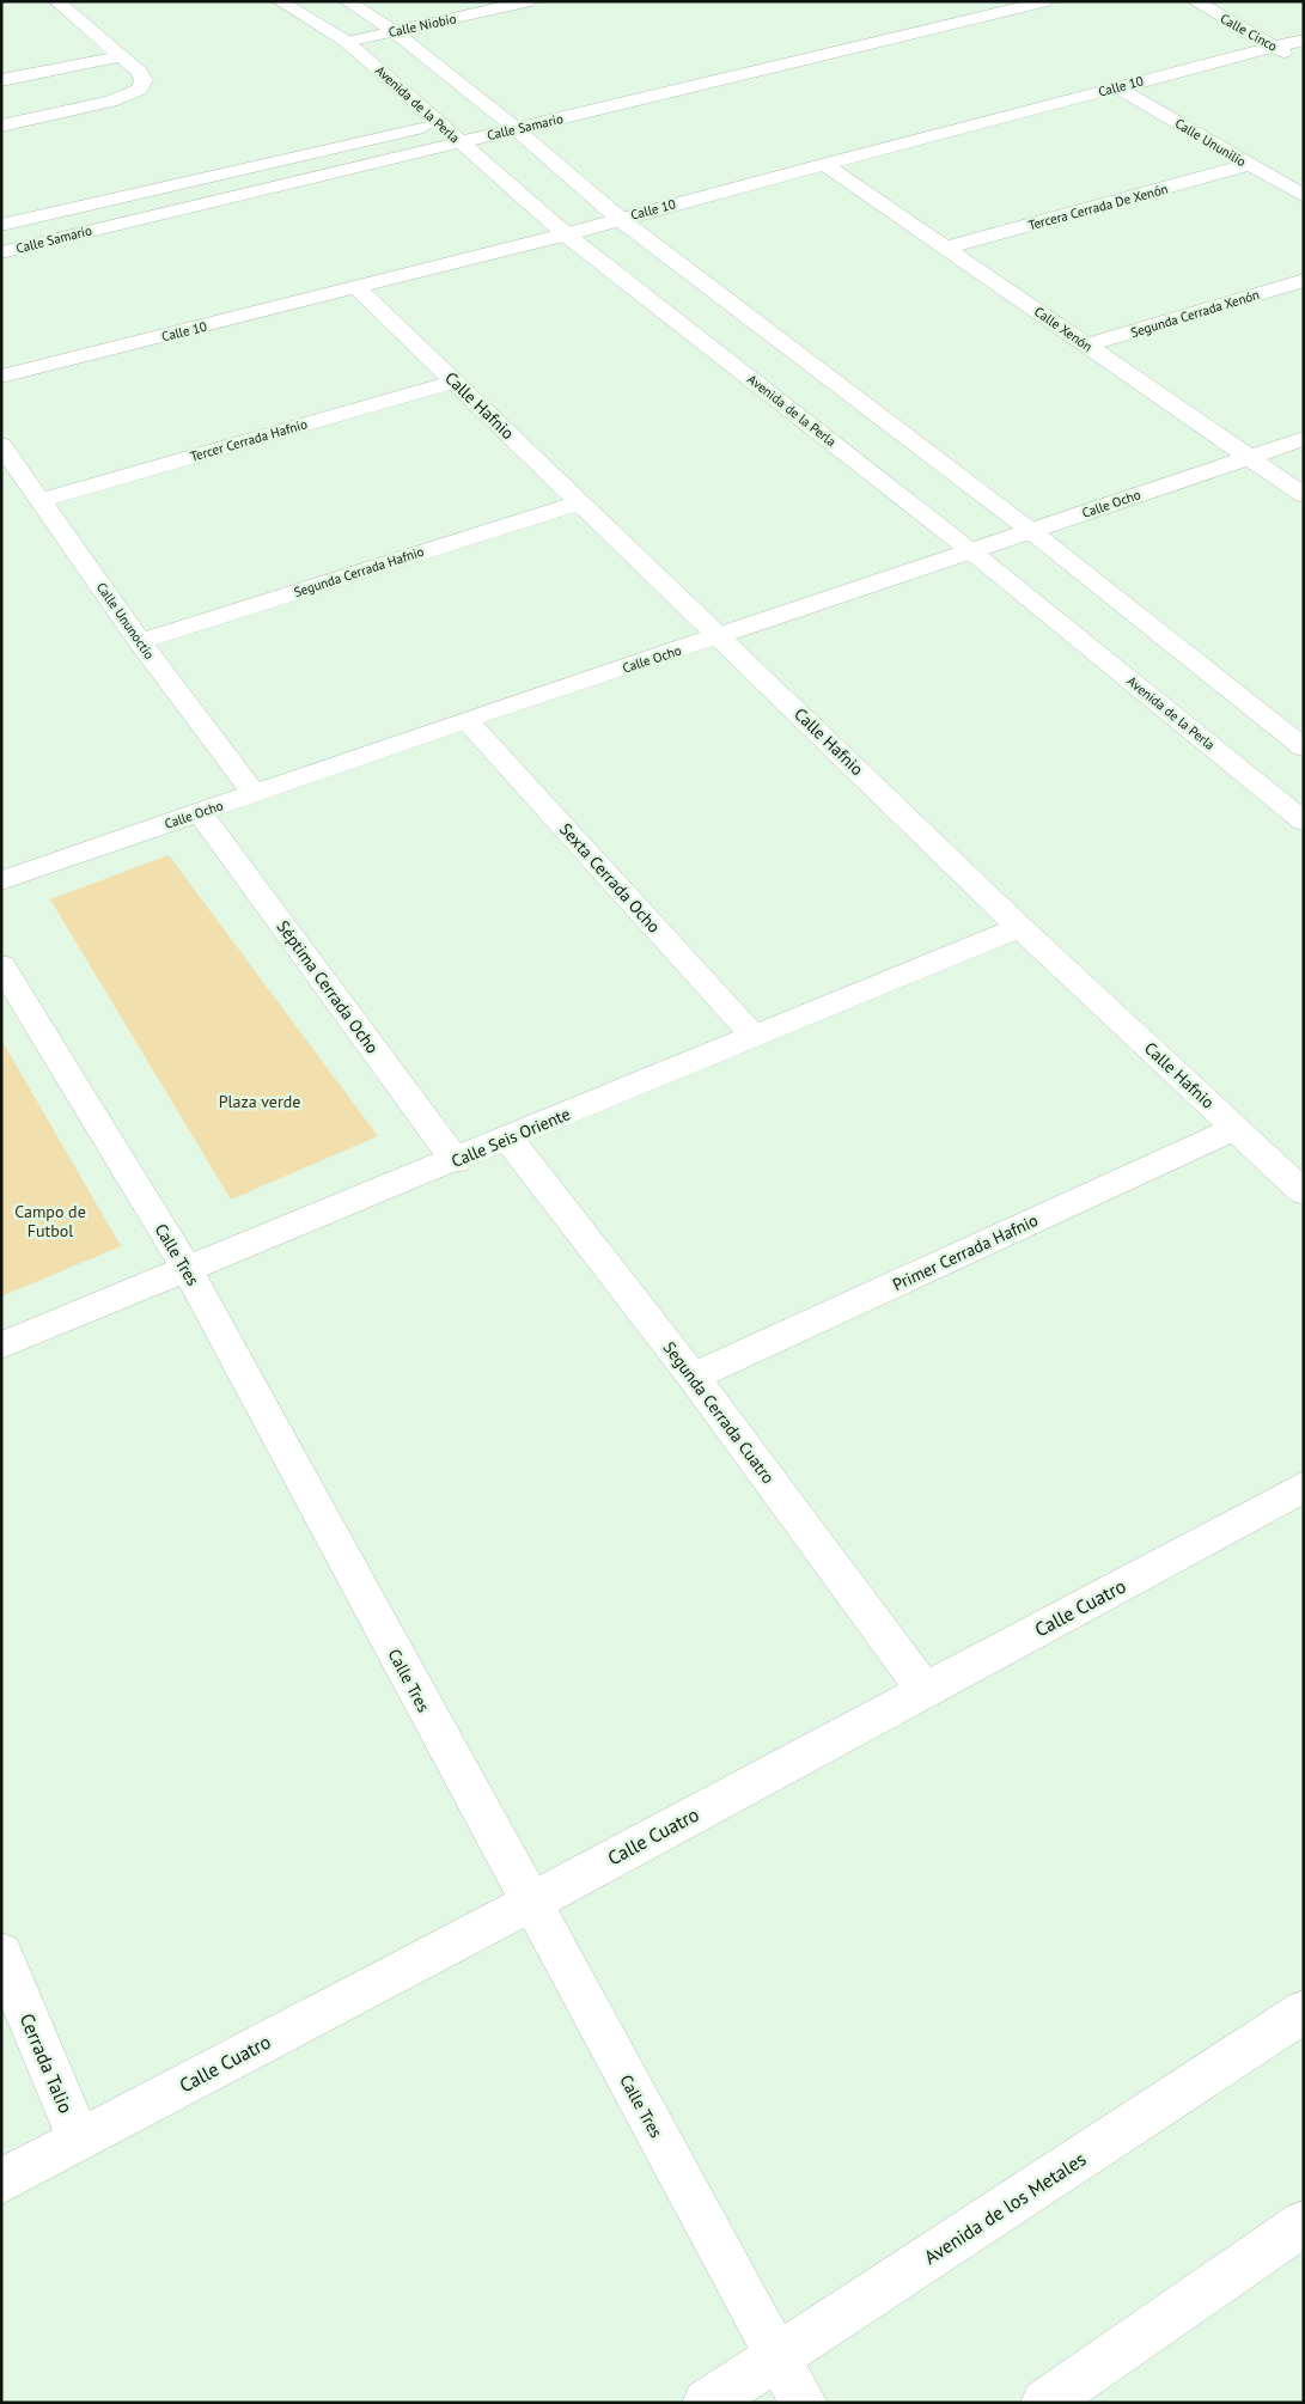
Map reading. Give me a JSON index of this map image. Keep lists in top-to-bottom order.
{
  "streets": {
    "street": [
      "Calle Niobio",
      "Calle Cinco",
      "Calle 10",
      "Avenida de la Perla",
      "Calle Samario",
      "Calle Ununilio",
      "Tercera Cerrada De Xenón",
      "Segunda Cerrada Xenón",
      "Calle Xenón",
      "Calle Hafnio",
      "Tercer Cerrada Hafnio",
      "Calle Ocho",
      "Segunda Cerrada Hafnio",
      "Calle Ununoctio",
      "Sexta Cerrada Ocho",
      "Séptima Cerrada Ocho",
      "Calle Seis Oriente",
      "Primer Cerrada Hafnio",
      "Calle Tres",
      "Segunda Cerrada Cuatro",
      "Calle Cuatro",
      "Cerrada Talio",
      "Avenida de los Metales"
    ]
  },
  "crossings": [
    ["Calle Niobio", "Avenida de la Perla"],
    ["Calle Cinco", "Calle 10"],
    ["Calle 10", "Avenida de la Perla"],
    ["Calle 10", "Calle Ununilio"],
    ["Calle 10", "Calle Xenón"],
    ["Calle 10", "Calle Hafnio"],
    ["Avenida de la Perla", "Calle Samario"],
    ["Avenida de la Perla", "Calle Ocho"],
    ["Calle Ununilio", "Tercera Cerrada De Xenón"],
    ["Tercera Cerrada De Xenón", "Calle Xenón"],
    ["Segunda Cerrada Xenón", "Calle Xenón"],
    ["Calle Xenón", "Calle Ocho"],
    ["Calle Hafnio", "Tercer Cerrada Hafnio"],
    ["Calle Hafnio", "Calle Ocho"],
    ["Calle Hafnio", "Segunda Cerrada Hafnio"],
    ["Calle Hafnio", "Calle Seis Oriente"],
    ["Calle Hafnio", "Primer Cerrada Hafnio"],
    ["Tercer Cerrada Hafnio", "Calle Ununoctio"],
    ["Calle Ocho", "Calle Ununoctio"],
    ["Calle Ocho", "Sexta Cerrada Ocho"],
    ["Calle Ocho", "Séptima Cerrada Ocho"],
    ["Segunda Cerrada Hafnio", "Calle Ununoctio"],
    ["Sexta Cerrada Ocho", "Calle Seis Oriente"],
    ["Séptima Cerrada Ocho", "Calle Seis Oriente"],
    ["Calle Seis Oriente", "Calle Tres"],
    ["Calle Seis Oriente", "Segunda Cerrada Cuatro"],
    ["Primer Cerrada Hafnio", "Segunda Cerrada Cuatro"],
    ["Calle Tres", "Calle Cuatro"],
    ["Calle Tres", "Avenida de los Metales"],
    ["Segunda Cerrada Cuatro", "Calle Cuatro"],
    ["Calle Cuatro", "Cerrada Talio"]
  ],
  "parks": ["Plaza verde", "Campo de Futbol"]
}
